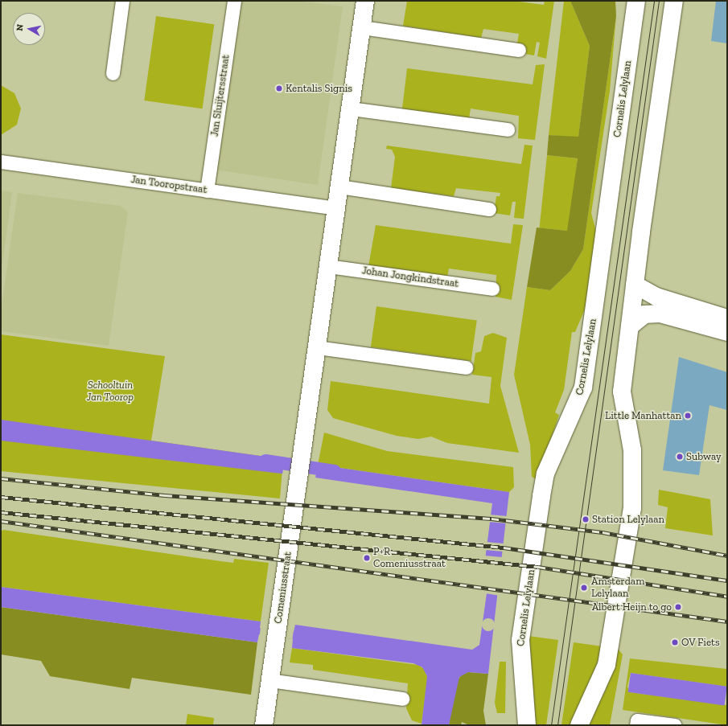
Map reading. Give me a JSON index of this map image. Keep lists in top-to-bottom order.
{
  "streets": {
    "main road": ["Cornelis Lelylaan", "Comeniusstraat"],
    "street": ["Jan Sluijtersstraat", "Jan Tooropstraat", "Johan Jongkindstraat"]
  },
  "crossings": [
    ["Jan Sluijtersstraat", "Jan Tooropstraat"]
  ],
  "parks": ["Schooltuin Jan Toorop"],
  "places": [
    "Kentalis Signis",
    "Little Manhattan",
    "Subway",
    "Station Lelylaan",
    "P+R Comeniusstraat",
    "Amsterdam Lelylaan",
    "Albert Heijn to go",
    "OV Fiets"
  ],
  "north": "left"
}
